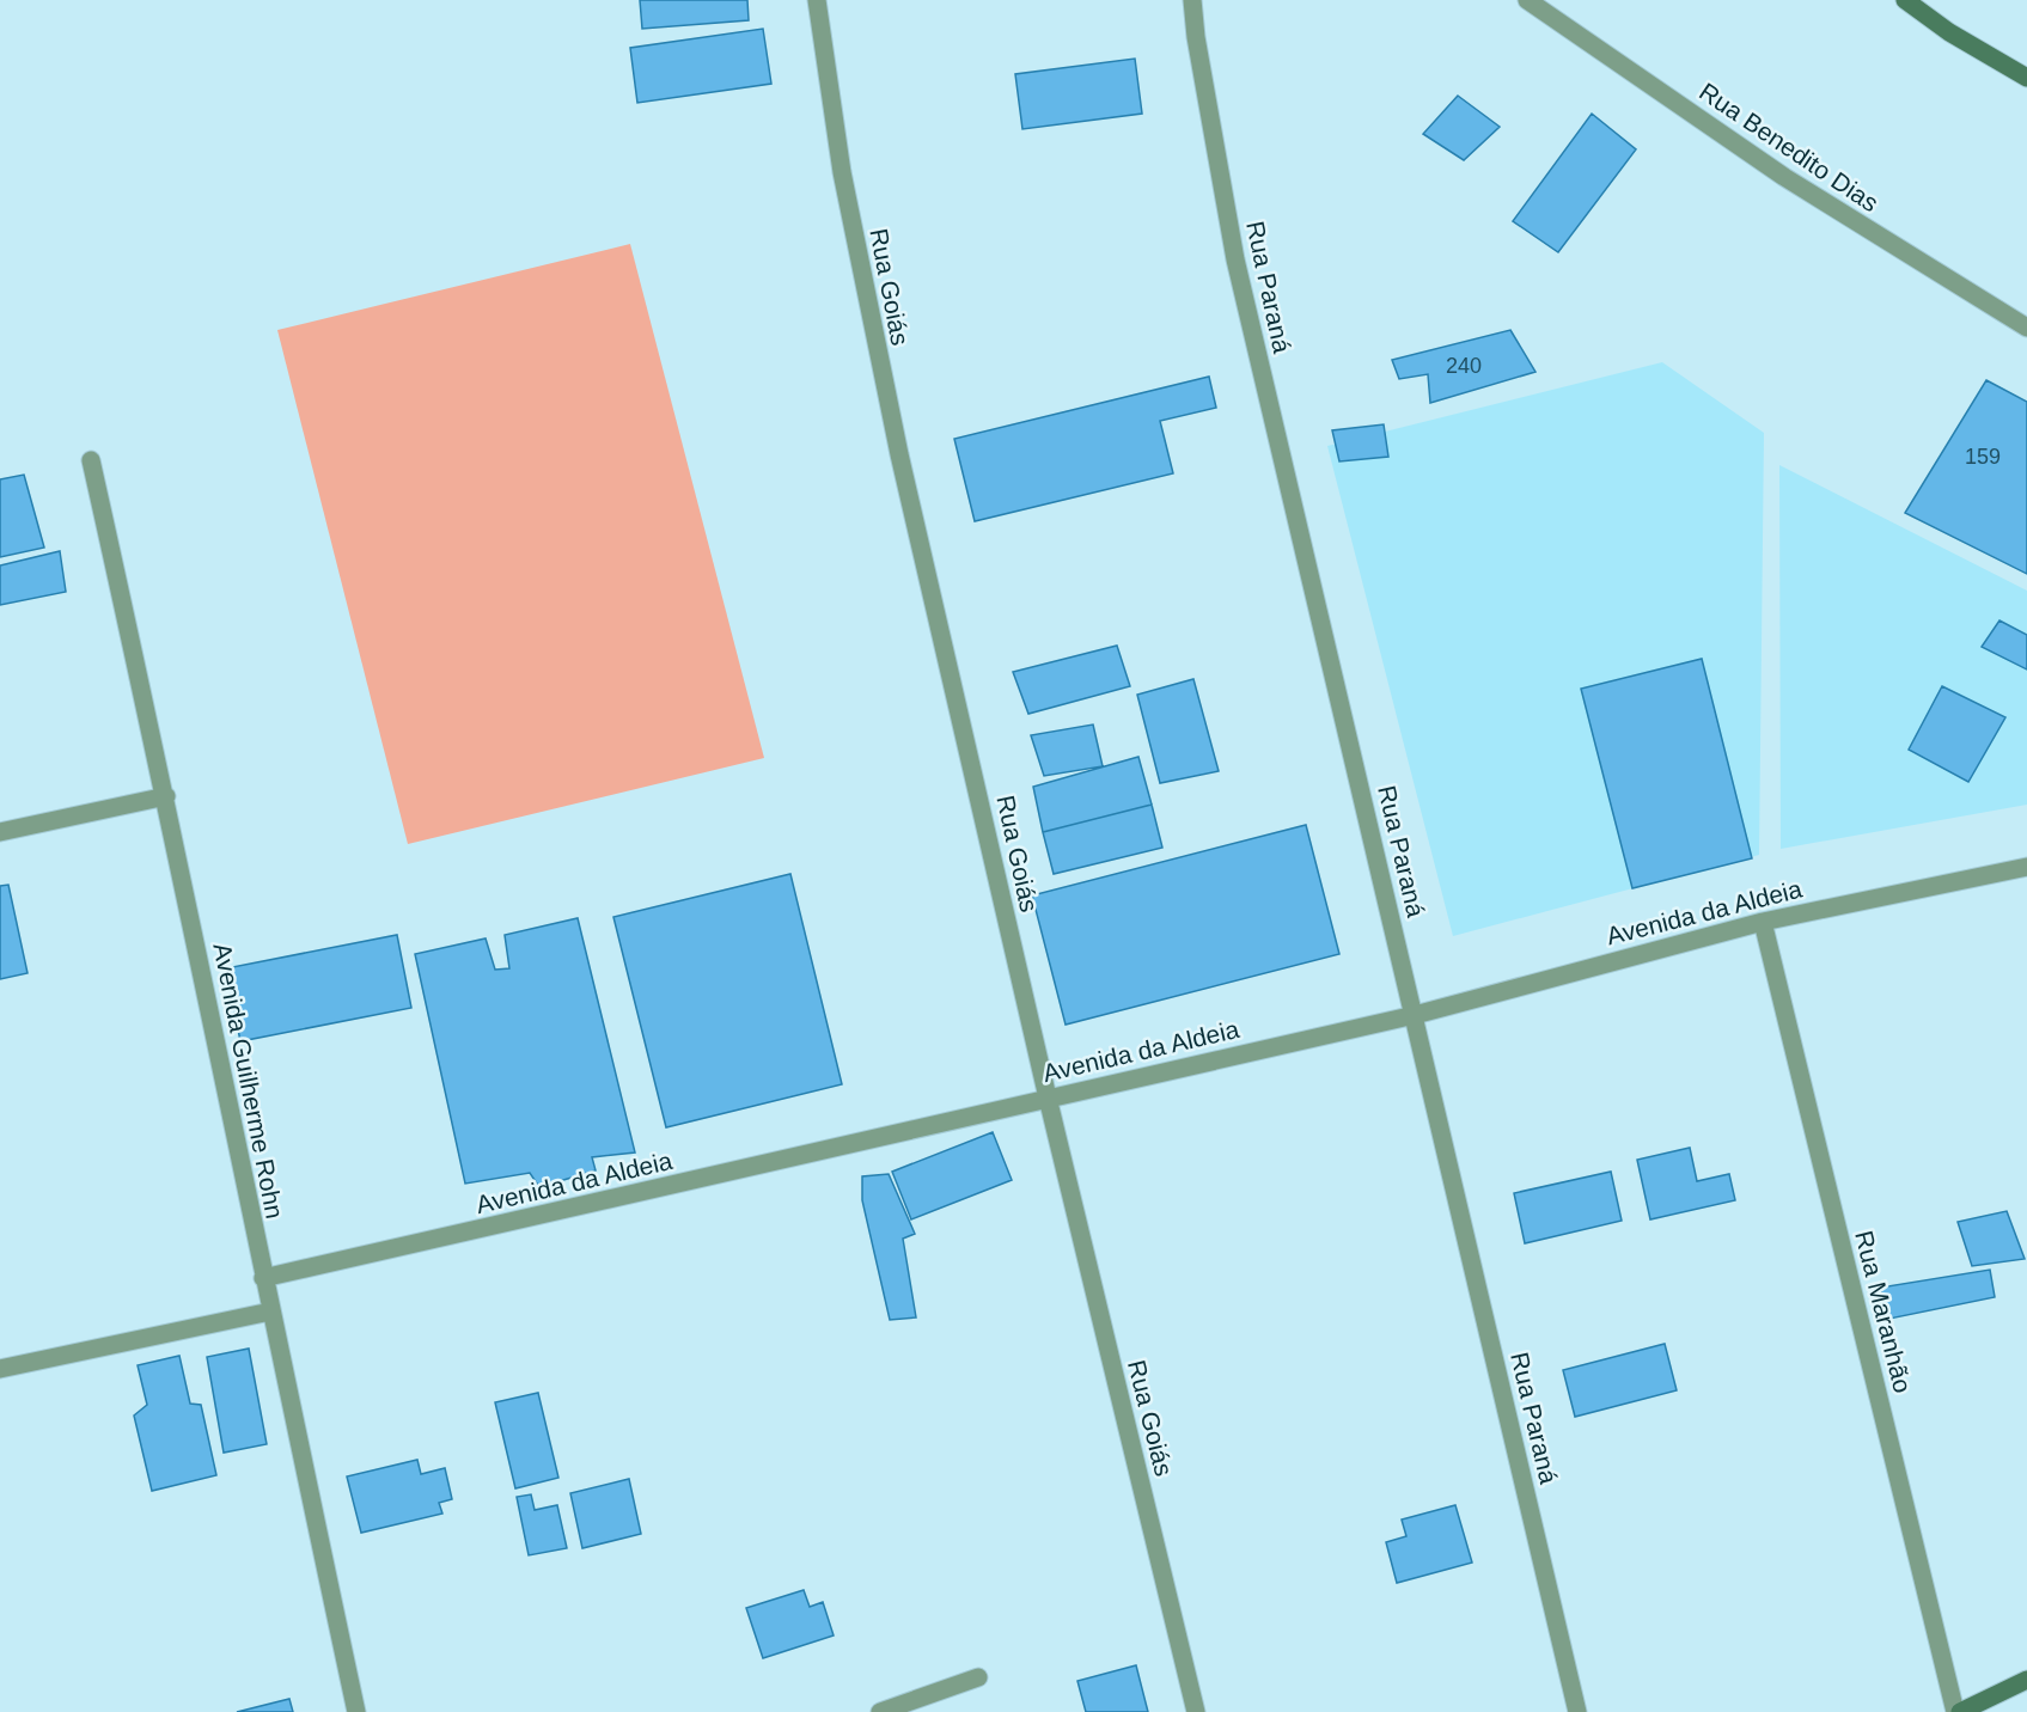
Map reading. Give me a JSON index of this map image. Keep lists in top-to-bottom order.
{
  "streets": {
    "street": [
      "Rua Benedito Dias",
      "Rua Goiás",
      "Rua Paraná",
      "Avenida da Aldeia",
      "Avenida Guilherme Rohn",
      "Rua Maranhão"
    ]
  },
  "crossings": [
    ["Rua Goiás", "Avenida da Aldeia"],
    ["Rua Paraná", "Avenida da Aldeia"],
    ["Avenida da Aldeia", "Avenida Guilherme Rohn"],
    ["Avenida da Aldeia", "Rua Maranhão"]
  ],
  "house_numbers": ["240", "159"]
}
